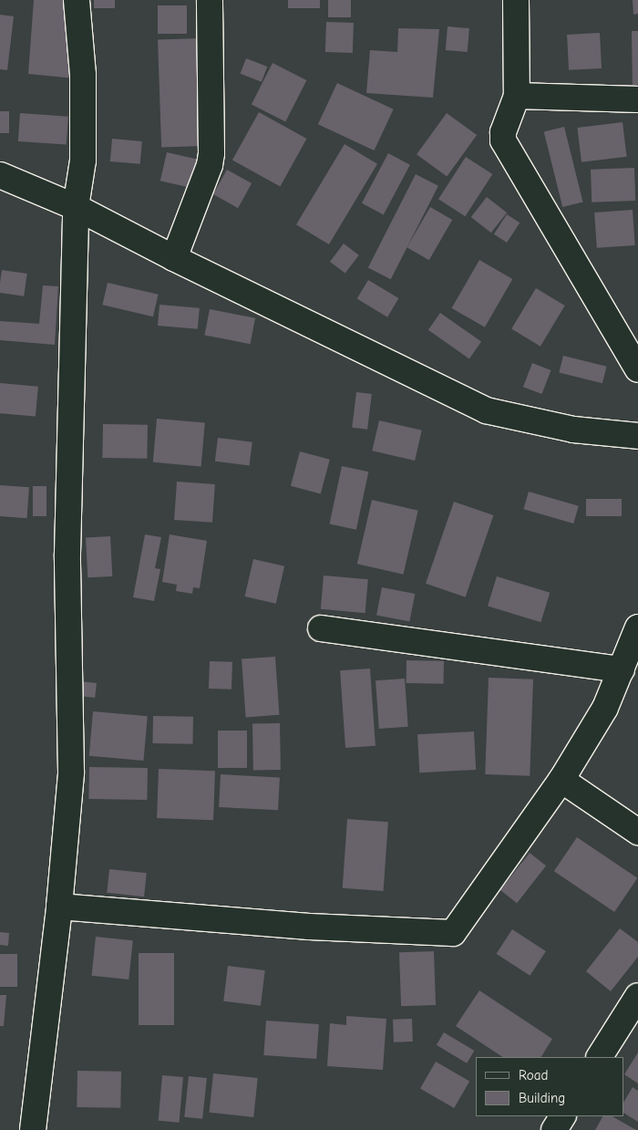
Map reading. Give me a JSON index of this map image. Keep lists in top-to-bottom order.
{
  "legend": ["Road", "Building"]
}
